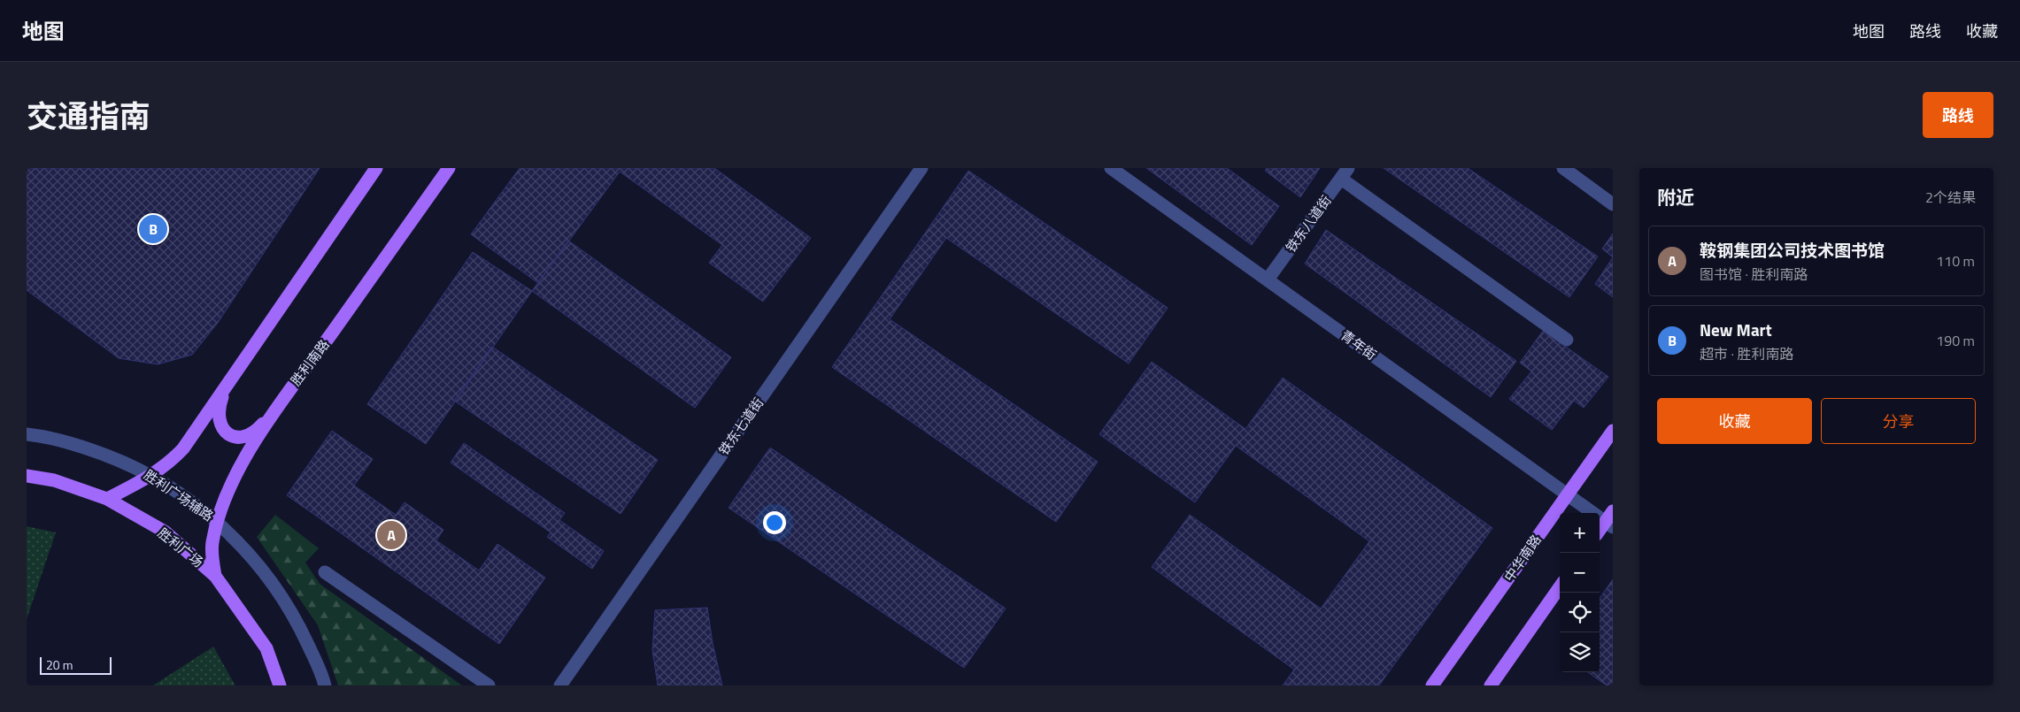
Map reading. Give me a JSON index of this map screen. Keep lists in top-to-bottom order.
{
  "streets": {
    "main road": ["胜利南路", "胜利广场", "中华南路"],
    "street": [
      "铁东八道街",
      "青年街",
      "铁东七道街",
      "胜利广场辅路"
    ]
  },
  "crossings": [
    ["铁东八道街", "青年街"],
    ["青年街", "中华南路"],
    ["胜利南路", "胜利广场辅路"],
    ["胜利南路", "胜利广场"]
  ],
  "scale_bar": "20 m",
  "page": {
    "header": "地图",
    "nav": ["地图", "路线", "收藏"],
    "title": "交通指南",
    "buttons": [
      "路线",
      ["收藏", "分享"]
    ],
    "heading": ["附近", "2个结果"],
    "pins": ["B", "A"],
    "list": [
      {
        "mark": "A",
        "name": "鞍钢集团公司技术图书馆",
        "note": "图书馆 · 胜利南路",
        "value": "110 m"
      },
      {
        "mark": "B",
        "name": "New Mart",
        "note": "超市 · 胜利南路",
        "value": "190 m"
      }
    ],
    "map_buttons": ["+", "−"],
    "scale": "20 m"
  }
}
